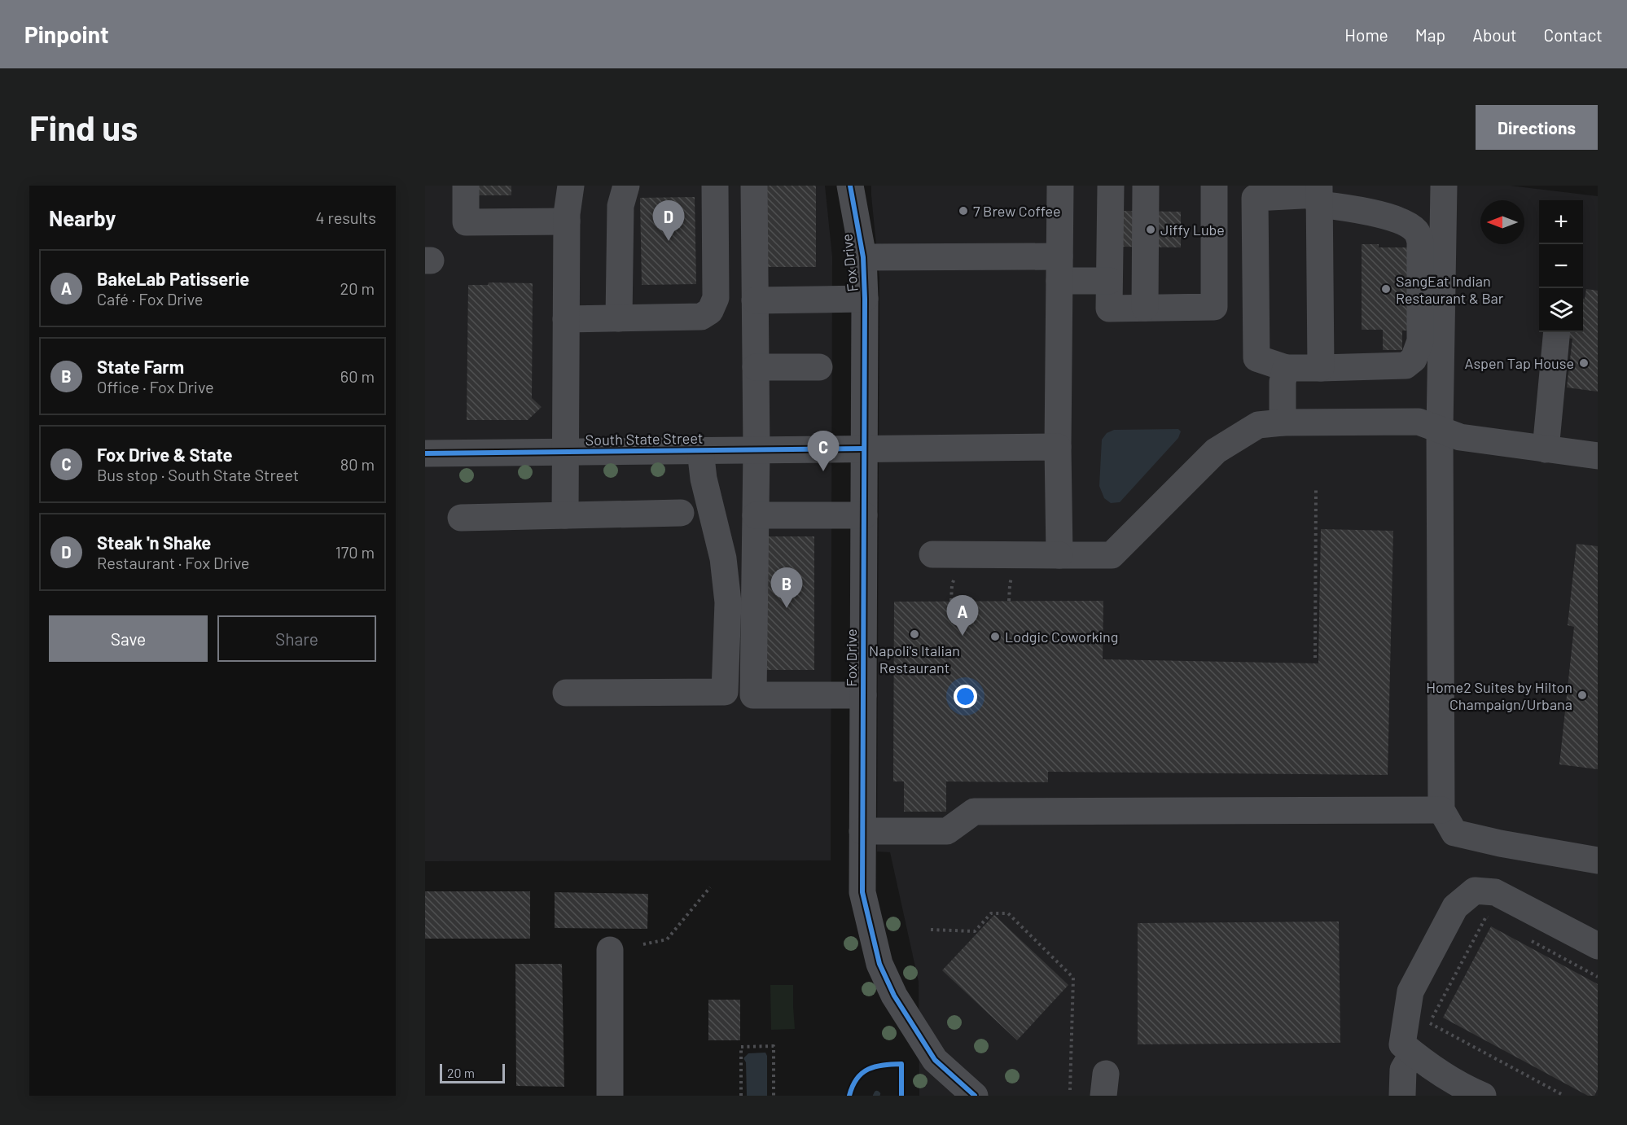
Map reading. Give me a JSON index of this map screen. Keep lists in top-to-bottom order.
{
  "streets": {
    "street": ["Fox Drive", "South State Street"]
  },
  "crossings": [
    ["Fox Drive", "South State Street"]
  ],
  "places": [
    "7 Brew Coffee",
    "Jiffy Lube",
    "SangEat Indian Restaurant & Bar",
    "Aspen Tap House",
    "Napoli's Italian Restaurant",
    "Lodgic Coworking",
    "Home2 Suites by Hilton Champaign/Urbana"
  ],
  "scale_bar": "20 m",
  "north": "left",
  "page": {
    "header": "Pinpoint",
    "nav": [
      "Home",
      "Map",
      "About",
      "Contact"
    ],
    "buttons": [
      "Directions",
      ["Save", "Share"]
    ],
    "title": "Find us",
    "heading": ["Nearby", "4 results"],
    "map_buttons": ["+", "−"],
    "pins": [
      "D",
      "C",
      "B",
      "A"
    ],
    "list": [
      {
        "mark": "A",
        "name": "BakeLab Patisserie",
        "note": "Café · Fox Drive",
        "value": "20 m"
      },
      {
        "mark": "B",
        "name": "State Farm",
        "note": "Office · Fox Drive",
        "value": "60 m"
      },
      {
        "mark": "C",
        "name": "Fox Drive & State",
        "note": "Bus stop · South State Street",
        "value": "80 m"
      },
      {
        "mark": "D",
        "name": "Steak 'n Shake",
        "note": "Restaurant · Fox Drive",
        "value": "170 m"
      }
    ],
    "scale": "20 m"
  }
}
